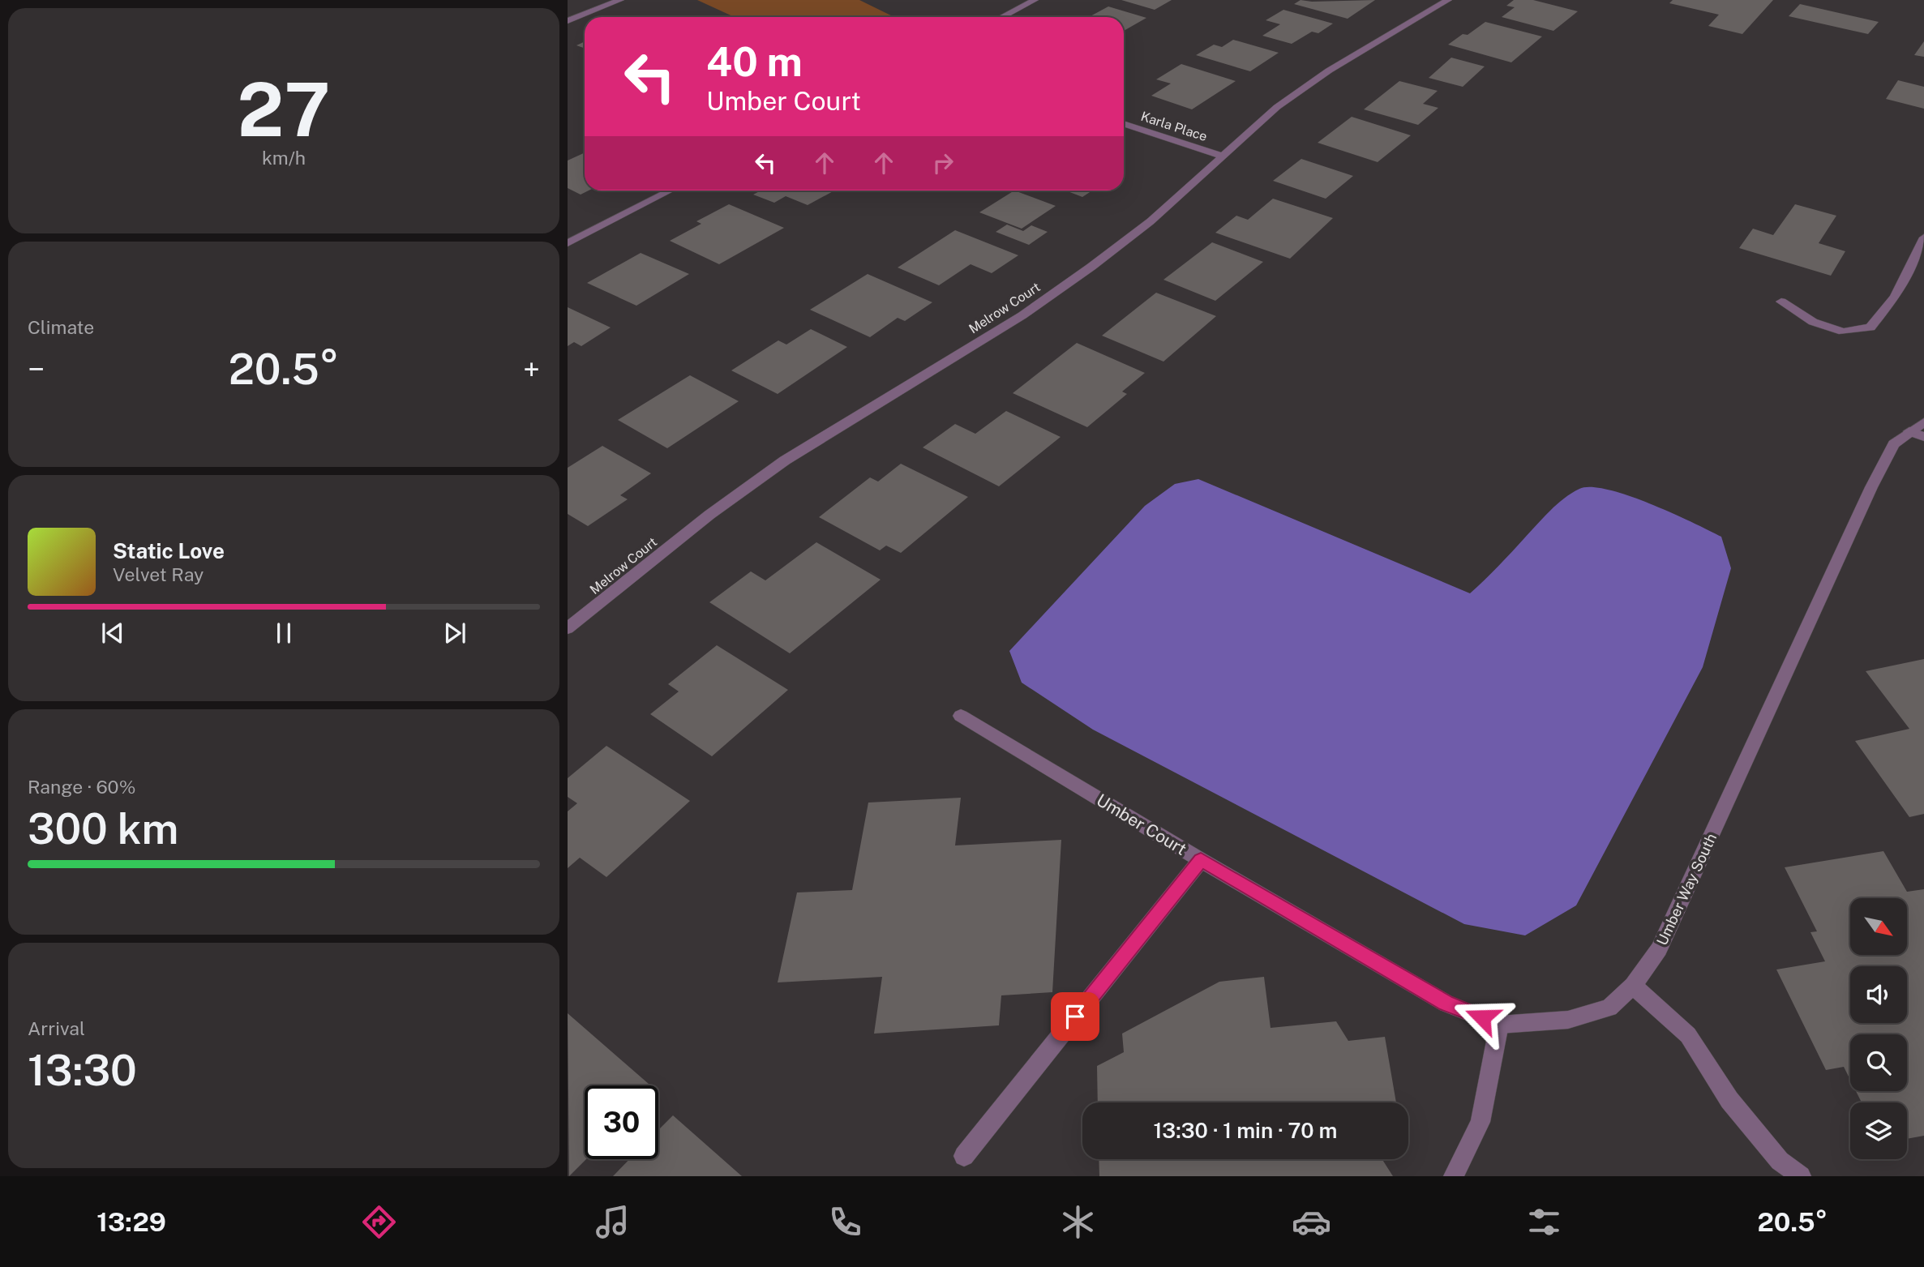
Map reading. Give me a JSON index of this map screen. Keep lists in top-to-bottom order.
{
  "streets": {
    "street": [
      "Karla Place",
      "Melrow Court",
      "Umber Court",
      "Umber Way South"
    ]
  },
  "crossings": [
    ["Karla Place", "Melrow Court"],
    ["Umber Court", "Umber Way South"]
  ],
  "north": "bottom right",
  "page": {
    "tile": [
      ["27", "km/h"],
      "Climate",
      ["Range · 60%", "300 km"],
      ["Arrival", "13:30"]
    ],
    "turn": ["40 m", "Umber Court"],
    "heat": ["−", "20.5°", "+"],
    "song": ["Static Love", "Velvet Ray"],
    "limit": "30",
    "trip": "13:30 · 1 min · 70 m",
    "tabs": ["13:29", "20.5°"]
  }
}
